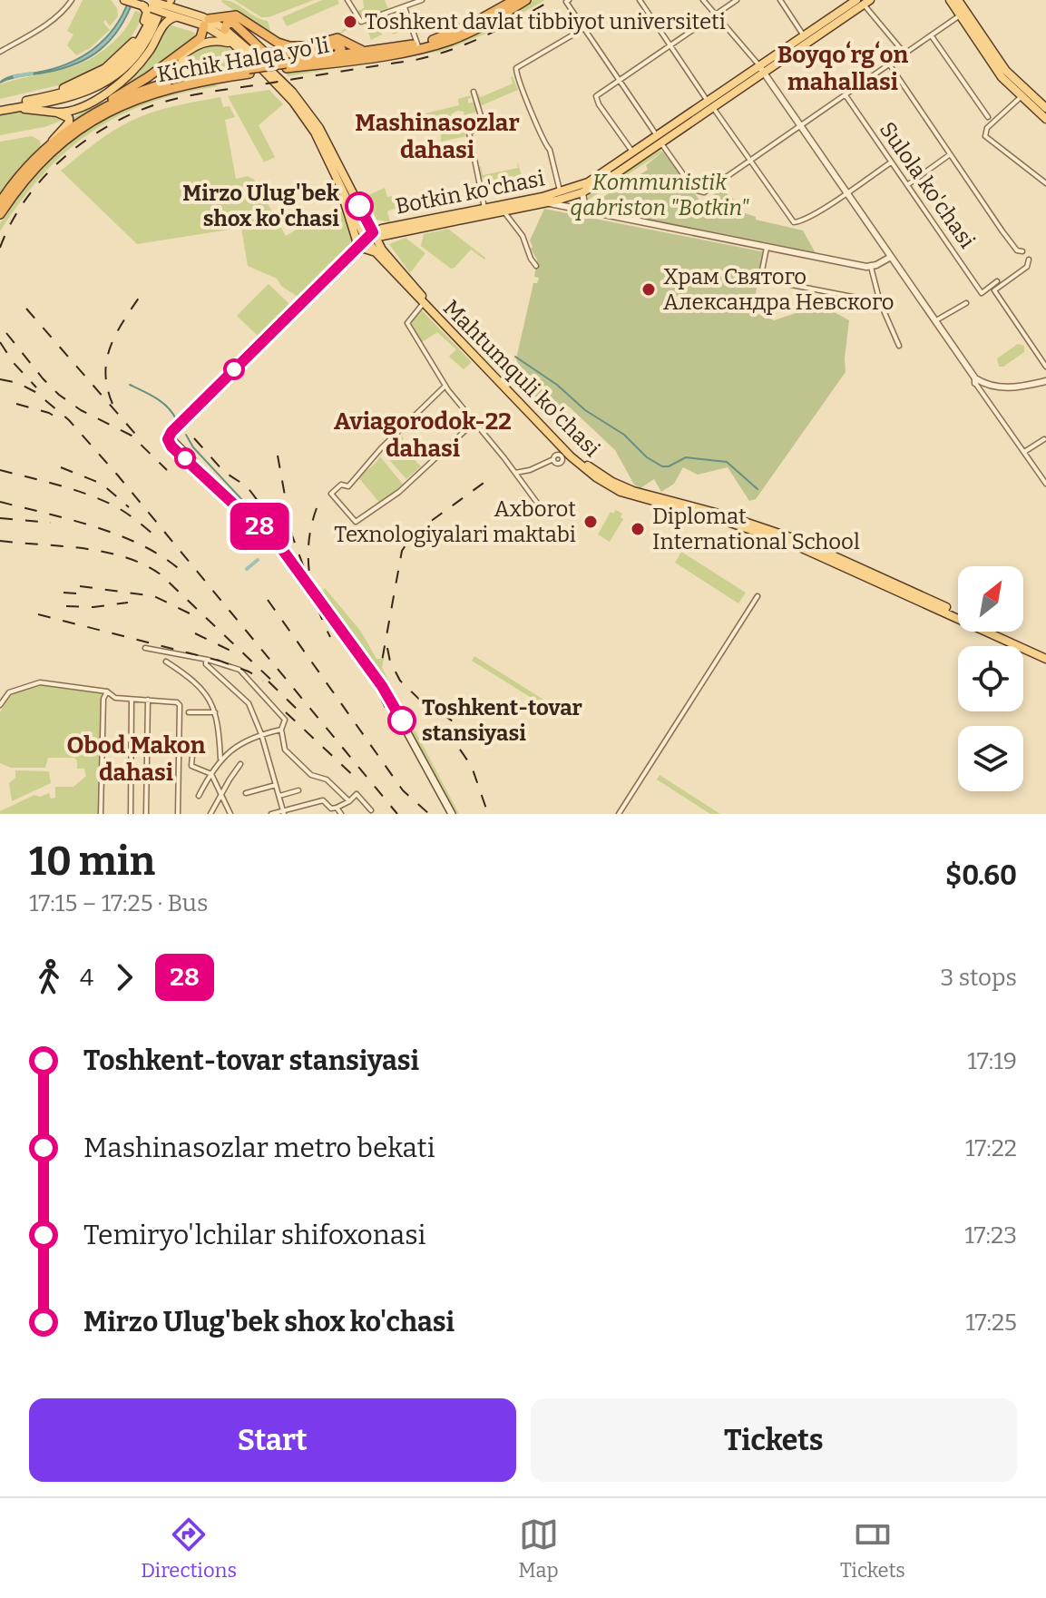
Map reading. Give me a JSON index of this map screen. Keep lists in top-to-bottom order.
{
  "streets": {
    "highway": ["Kichik Halqa yo'li"],
    "main road": ["Botkin ko'chasi", "Mahtumquli ko'chasi"],
    "street": ["Sulola ko'chasi"]
  },
  "crossings": [
    ["Botkin ko'chasi", "Mahtumquli ko'chasi"]
  ],
  "districts": [
    "Boyqoʻrgʻon mahallasi",
    "Mashinasozlar dahasi",
    "Aviagorodok-22 dahasi",
    "Obod Makon dahasi"
  ],
  "parks": ["Kommunistik qabriston \"Botkin\""],
  "places": [
    "Toshkent davlat tibbiyot universiteti",
    "Mirzo Ulug'bek shox ko'chasi",
    "Храм Святого Александра Невского",
    "Axborot Texnologiyalari maktabi",
    "Diplomat International School",
    "Toshkent-tovar stansiyasi"
  ],
  "lines": ["bus line 28"],
  "north": "top right",
  "page": {
    "on_map": "28",
    "heading": ["10 min", "17:15 – 17:25 · Bus", "$0.60"],
    "legs": ["4", "28", "3 stops"],
    "list": [
      {
        "name": "Toshkent-tovar stansiyasi",
        "value": "17:19"
      },
      {
        "name": "Mashinasozlar metro bekati",
        "value": "17:22"
      },
      {
        "name": "Temiryo'lchilar shifoxonasi",
        "value": "17:23"
      },
      {
        "name": "Mirzo Ulug'bek shox ko'chasi",
        "value": "17:25"
      }
    ],
    "buttons": ["Start", "Tickets"],
    "tabs": ["Directions", "Map", "Tickets"]
  }
}
